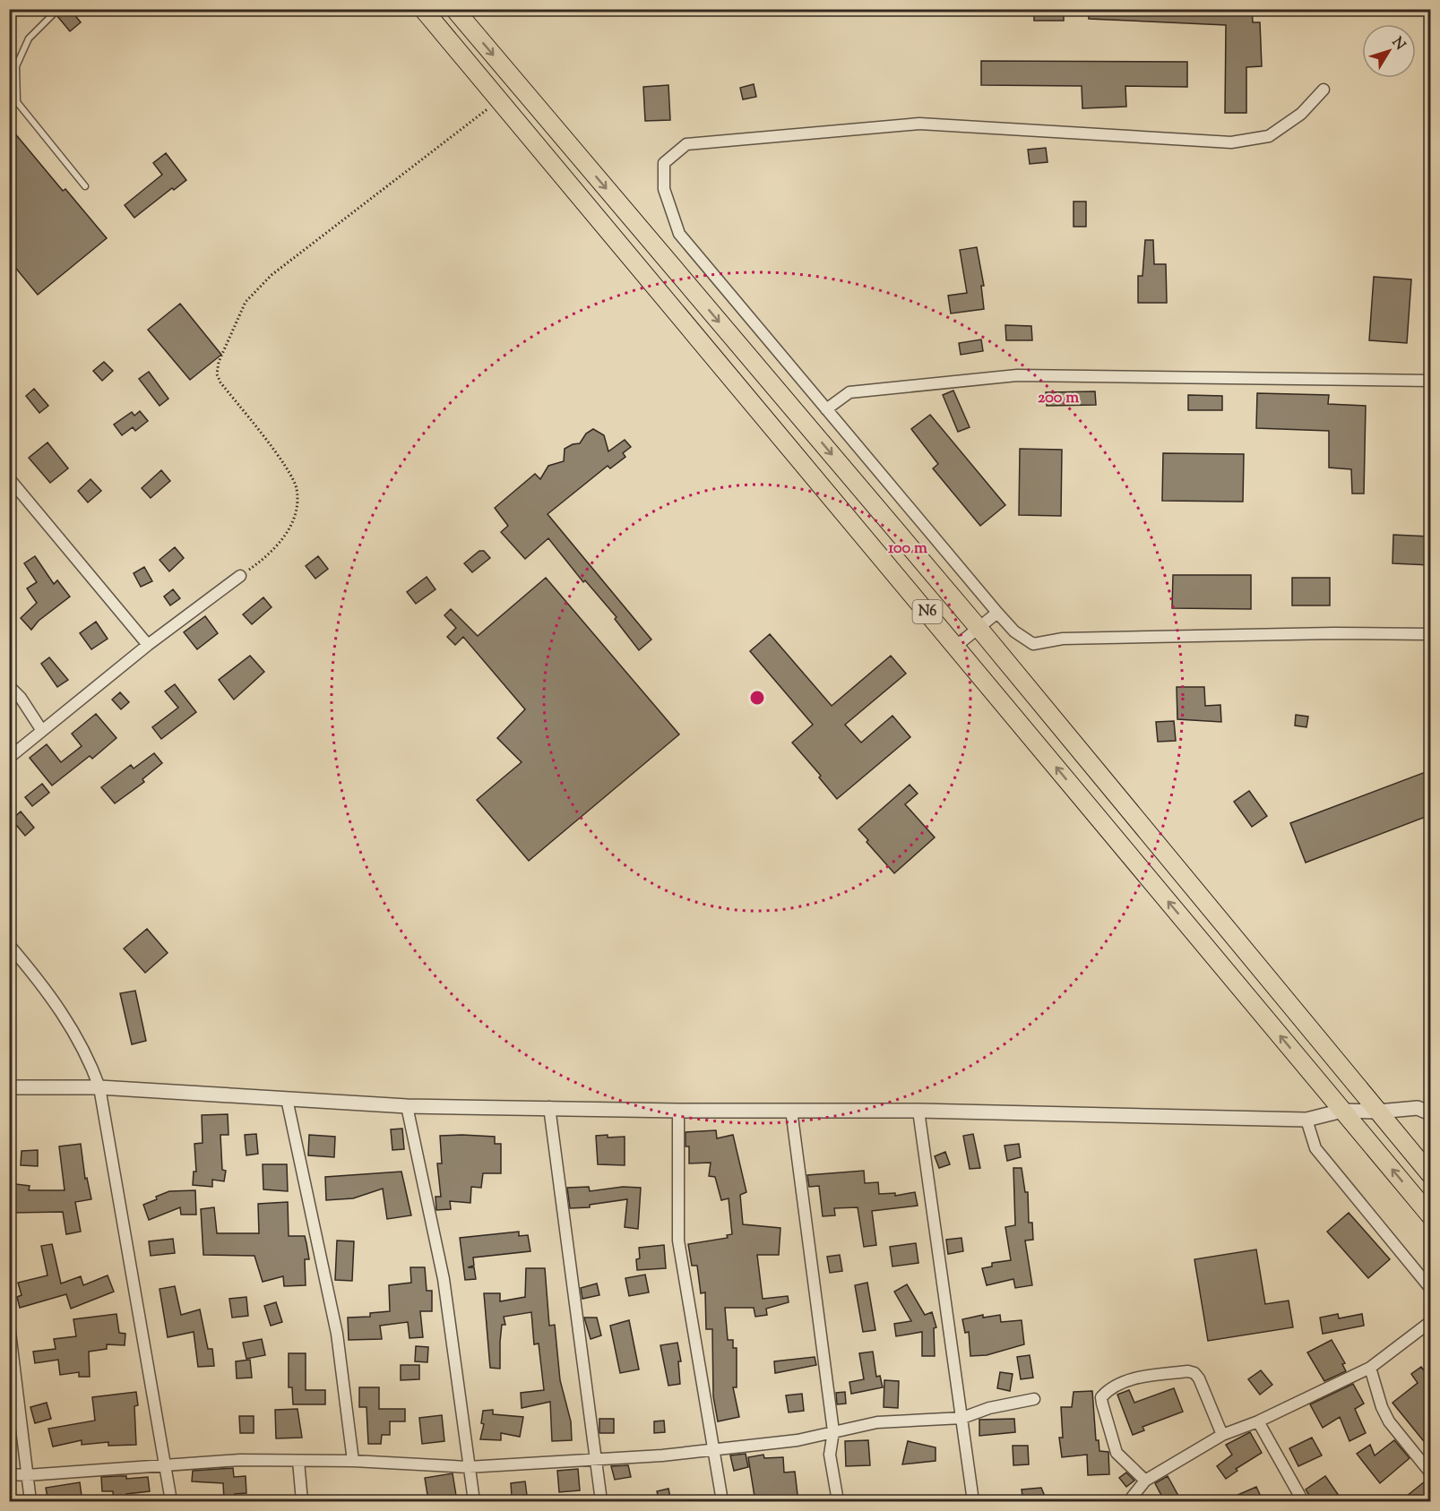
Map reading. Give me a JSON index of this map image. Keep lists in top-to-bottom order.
{
  "streets": {
    "highway": ["N6"]
  },
  "north": "top right",
  "rings": ["200 m", "100 m"]
}
